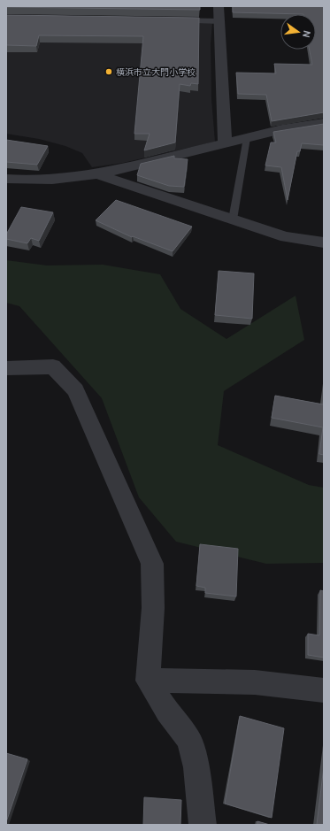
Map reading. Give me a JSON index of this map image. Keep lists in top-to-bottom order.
{
  "places": ["横浜市立大門小学校"],
  "north": "right"
}
